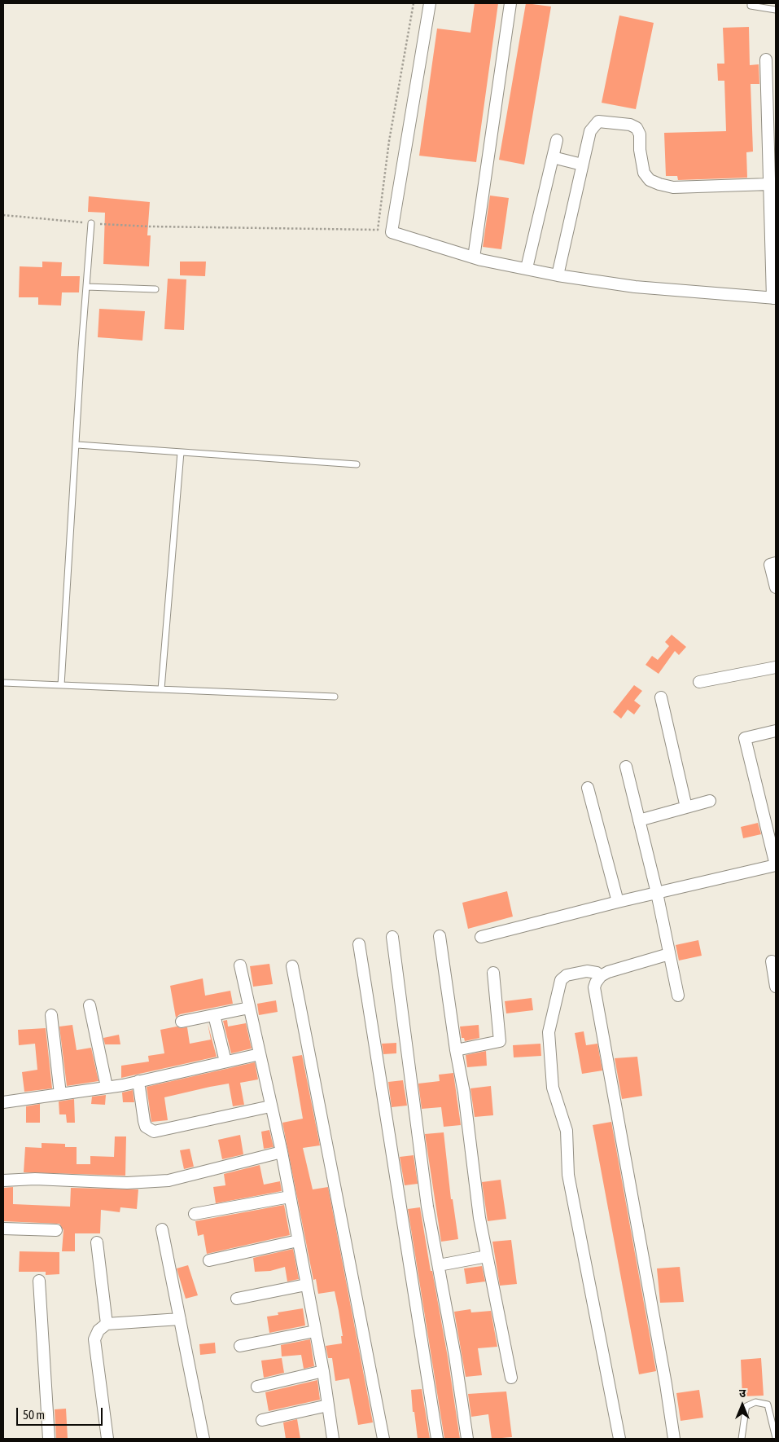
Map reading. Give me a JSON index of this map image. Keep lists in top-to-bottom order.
{
  "scale_bar": "50 m",
  "north": "top"
}
